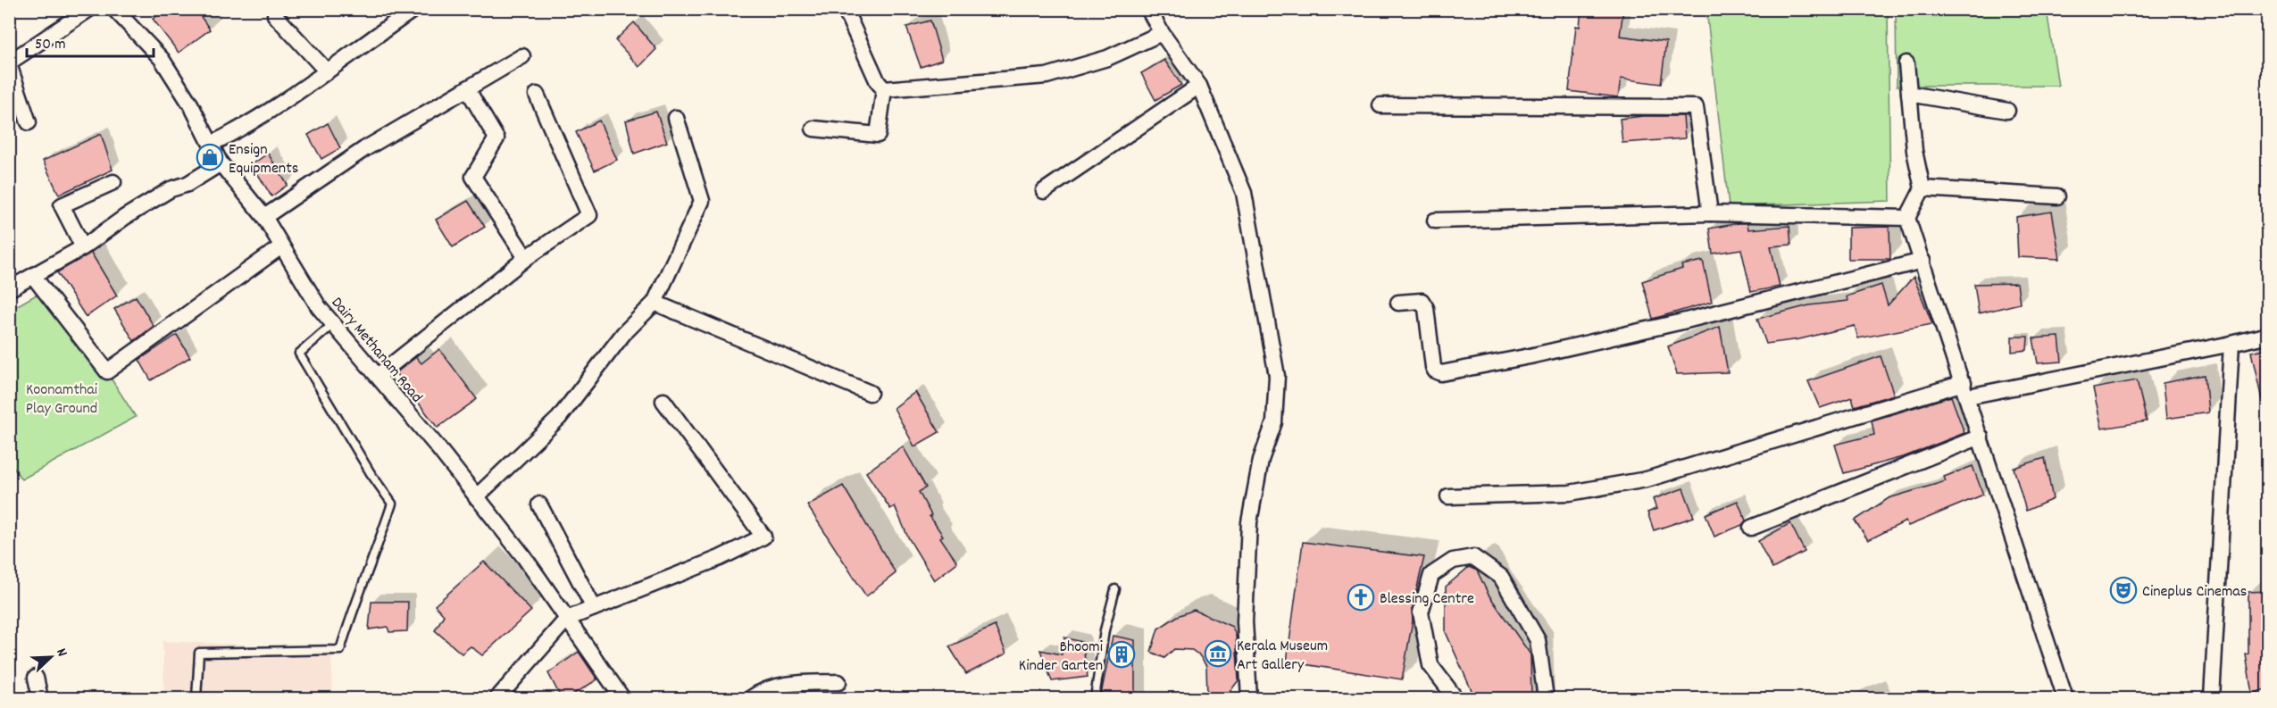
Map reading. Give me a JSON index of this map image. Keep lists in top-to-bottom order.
{
  "streets": {
    "street": ["Dairy Methanam Road"]
  },
  "parks": ["Koonamthai Play Ground"],
  "places": {
    "shop": ["Ensign Equipments"],
    "theatre": ["Cineplus Cinemas"],
    "church": ["Blessing Centre"],
    "museum": ["Kerala Museum Art Gallery"],
    "building": ["Bhoomi Kinder Garten"]
  },
  "scale_bar": "50 m",
  "north": "top right"
}
